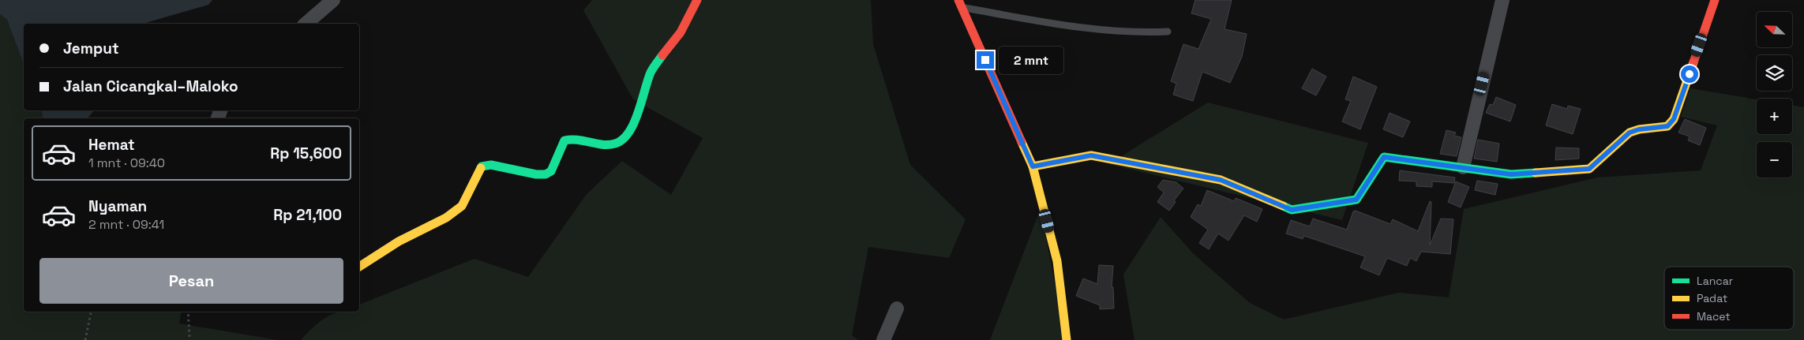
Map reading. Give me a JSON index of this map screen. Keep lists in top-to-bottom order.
{
  "legend": ["Lancar", "Padat", "Macet"],
  "north": "top left",
  "page": {
    "map_buttons": ["+", "−"],
    "banner": ["Jemput", "Jalan Cicangkal–Maloko"],
    "bubble": "2 mnt",
    "list": [
      {
        "name": "Hemat",
        "note": "1 mnt · 09:40",
        "value": "Rp 15,600"
      },
      {
        "name": "Nyaman",
        "note": "2 mnt · 09:41",
        "value": "Rp 21,100"
      }
    ],
    "buttons": "Pesan"
  }
}
